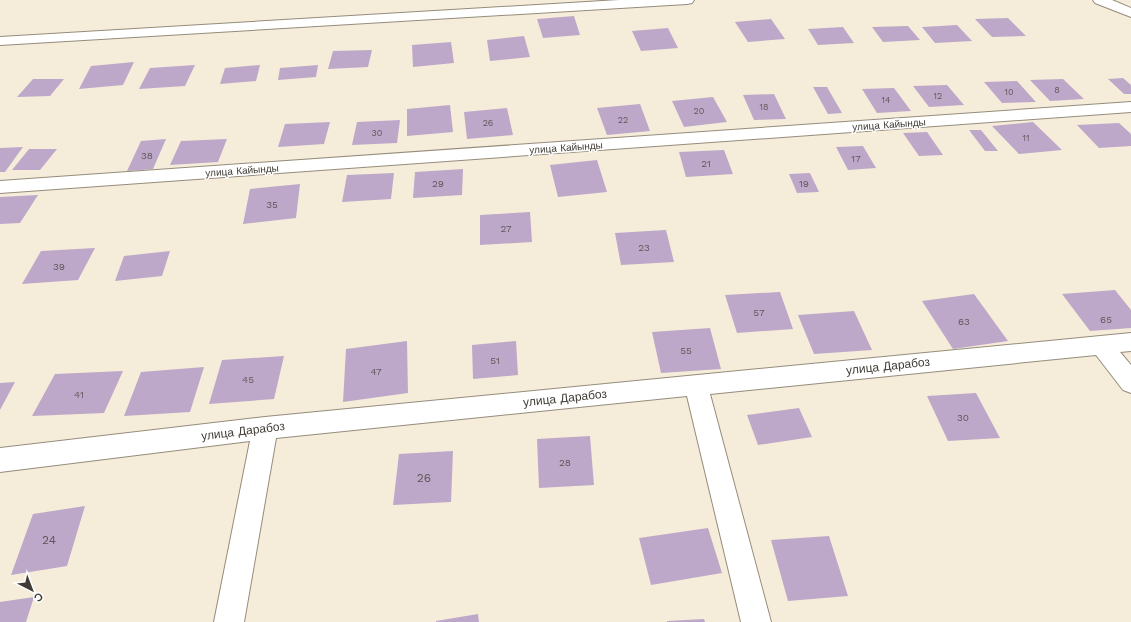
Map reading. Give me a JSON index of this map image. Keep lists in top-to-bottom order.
{
  "streets": {
    "street": ["улица Кайынды", "улица Дарабоз"]
  },
  "house_numbers": [
    "8",
    "10",
    "12",
    "14",
    "18",
    "20",
    "22",
    "26",
    "30",
    "11",
    "38",
    "17",
    "21",
    "29",
    "19",
    "35",
    "27",
    "23",
    "39",
    "57",
    "65",
    "63",
    "55",
    "51",
    "47",
    "45",
    "41",
    "30",
    "28",
    "26",
    "24"
  ],
  "north": "bottom right"
}
